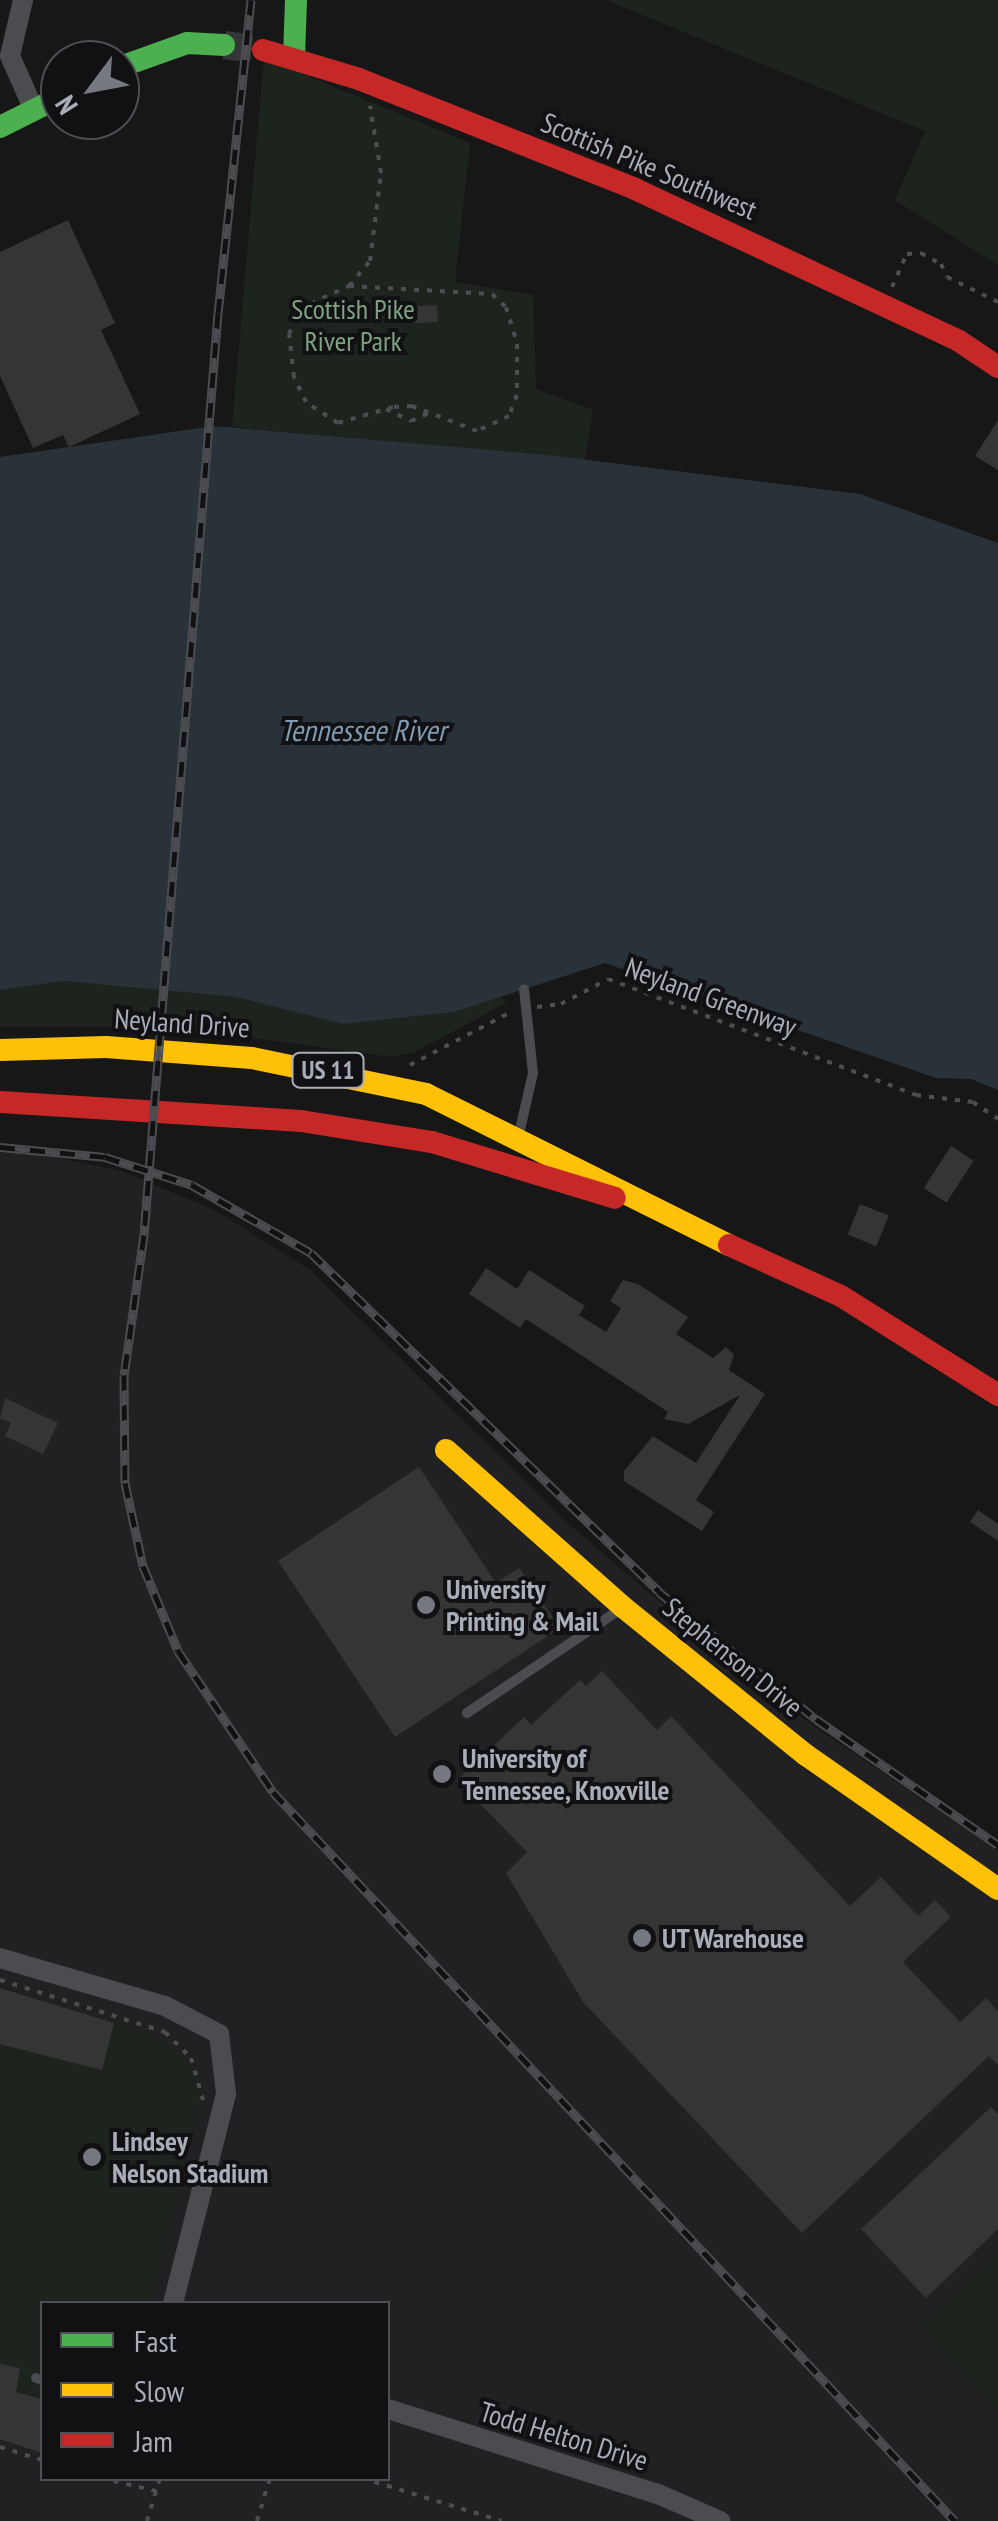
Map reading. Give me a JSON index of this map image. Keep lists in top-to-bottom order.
{
  "streets": {
    "street": [
      "Scottish Pike Southwest",
      "Neyland Drive",
      "US 11",
      "Stephenson Drive",
      "Todd Helton Drive"
    ],
    "path": ["Neyland Greenway"]
  },
  "water": ["Tennessee River"],
  "parks": ["Scottish Pike River Park"],
  "places": [
    "University Printing & Mail",
    "University of Tennessee, Knoxville",
    "UT Warehouse",
    "Lindsey Nelson Stadium"
  ],
  "legend": ["Fast", "Slow", "Jam"],
  "north": "bottom left"
}
